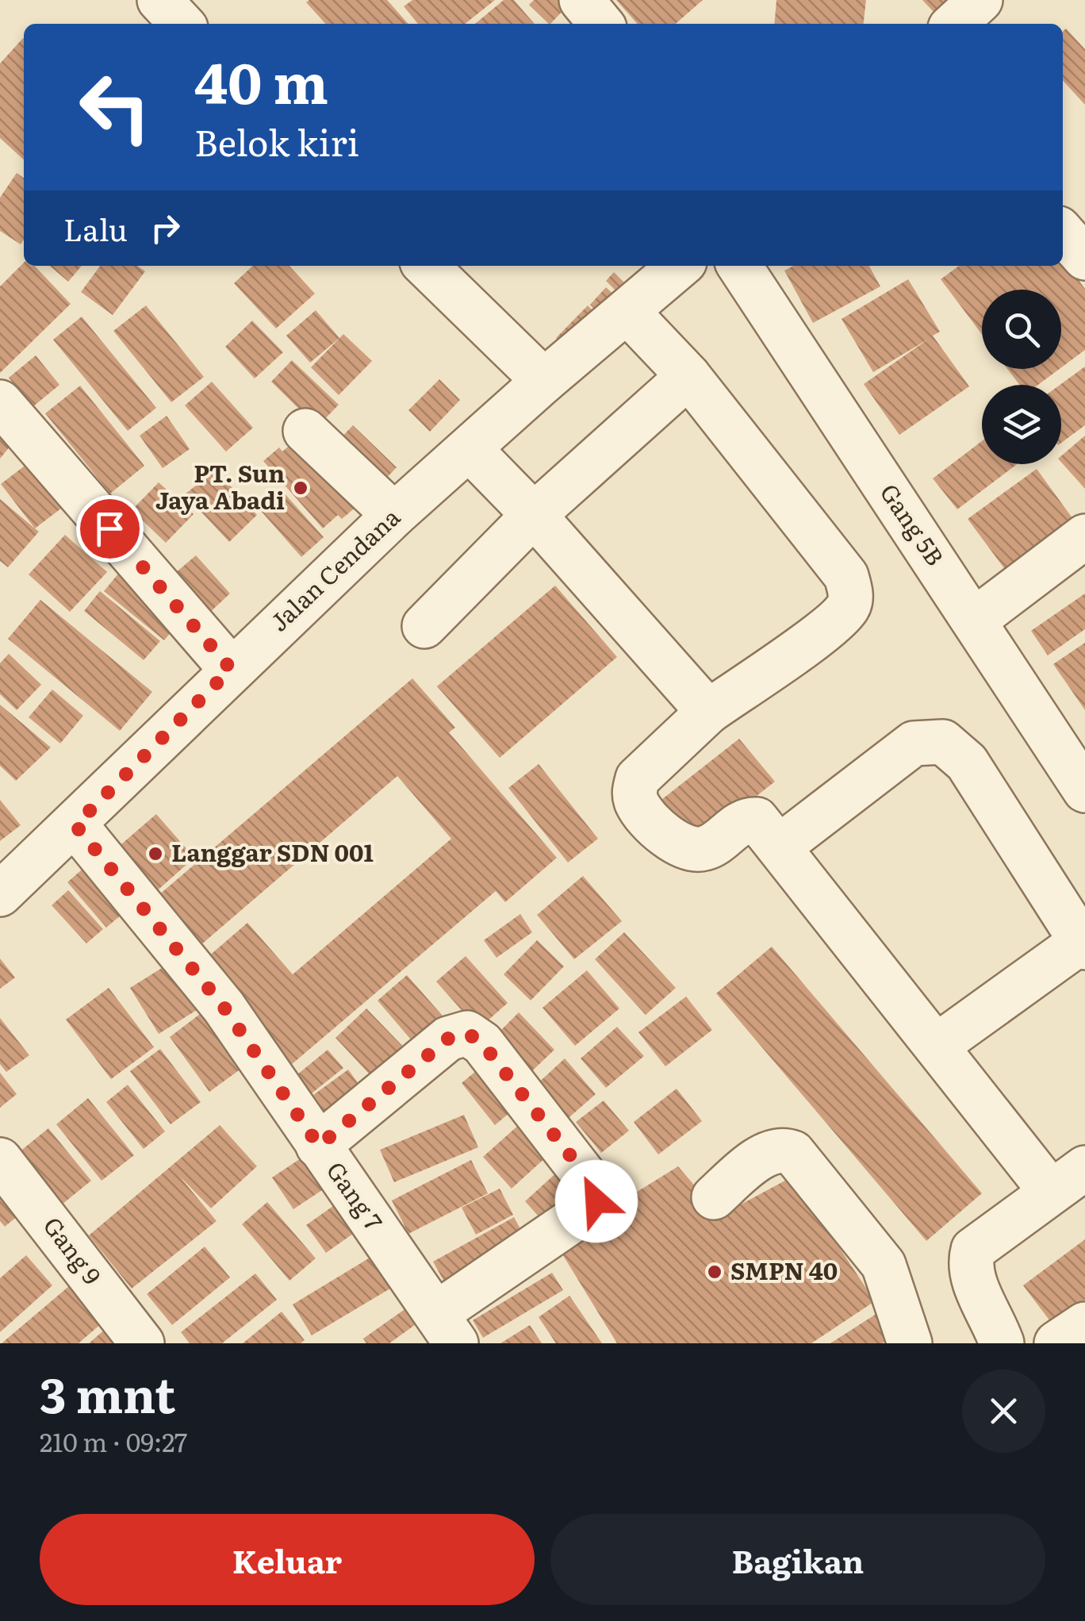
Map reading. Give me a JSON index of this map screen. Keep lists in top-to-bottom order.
{
  "streets": {
    "street": [
      "Gang 5B",
      "Jalan Cendana",
      "Gang 7",
      "Gang 9"
    ]
  },
  "crossings": [
    ["Jalan Cendana", "Gang 7"]
  ],
  "places": ["PT. Sun Jaya Abadi", "Langgar SDN 001", "SMPN 40"],
  "page": {
    "turn": ["40 m", "Belok kiri"],
    "then": "Lalu",
    "heading": ["3 mnt", "210 m · 09:27"],
    "buttons": ["Keluar", "Bagikan"]
  }
}
